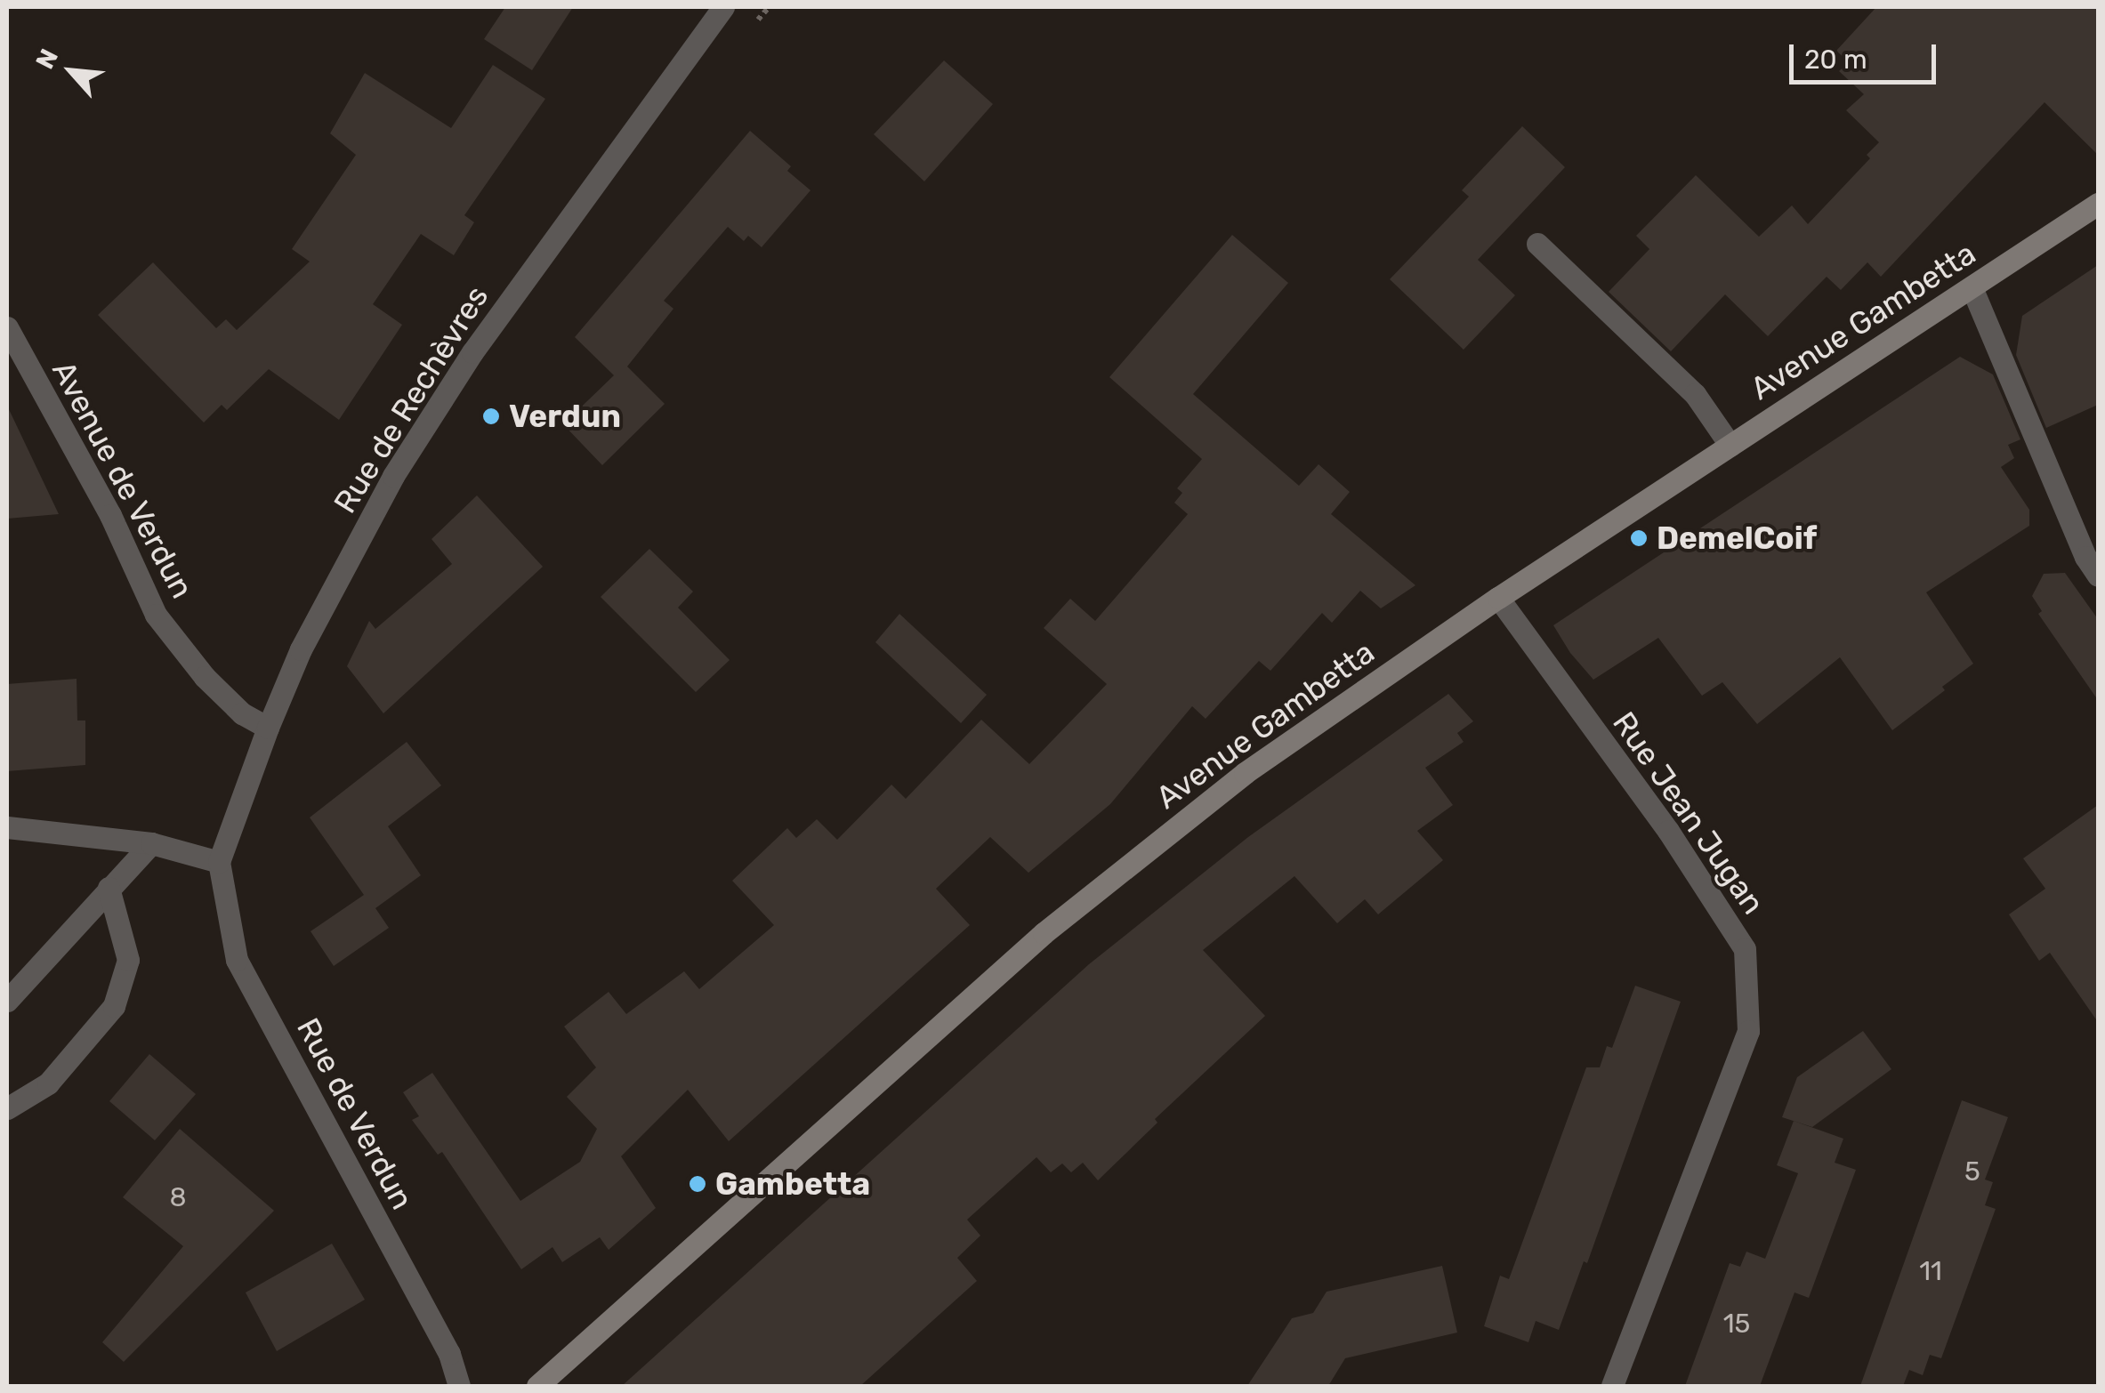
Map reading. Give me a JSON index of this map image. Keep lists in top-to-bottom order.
{
  "streets": {
    "main road": ["Avenue Gambetta"],
    "street": [
      "Rue de Rechèvres",
      "Avenue de Verdun",
      "Rue Jean Jugan",
      "Rue de Verdun"
    ]
  },
  "crossings": [
    ["Avenue Gambetta", "Rue Jean Jugan"],
    ["Rue de Rechèvres", "Avenue de Verdun"],
    ["Rue de Rechèvres", "Rue de Verdun"]
  ],
  "places": ["Verdun", "DemelCoif", "Gambetta"],
  "house_numbers": [
    "5",
    "8",
    "11",
    "15"
  ],
  "scale_bar": "20 m",
  "north": "top left"
}
